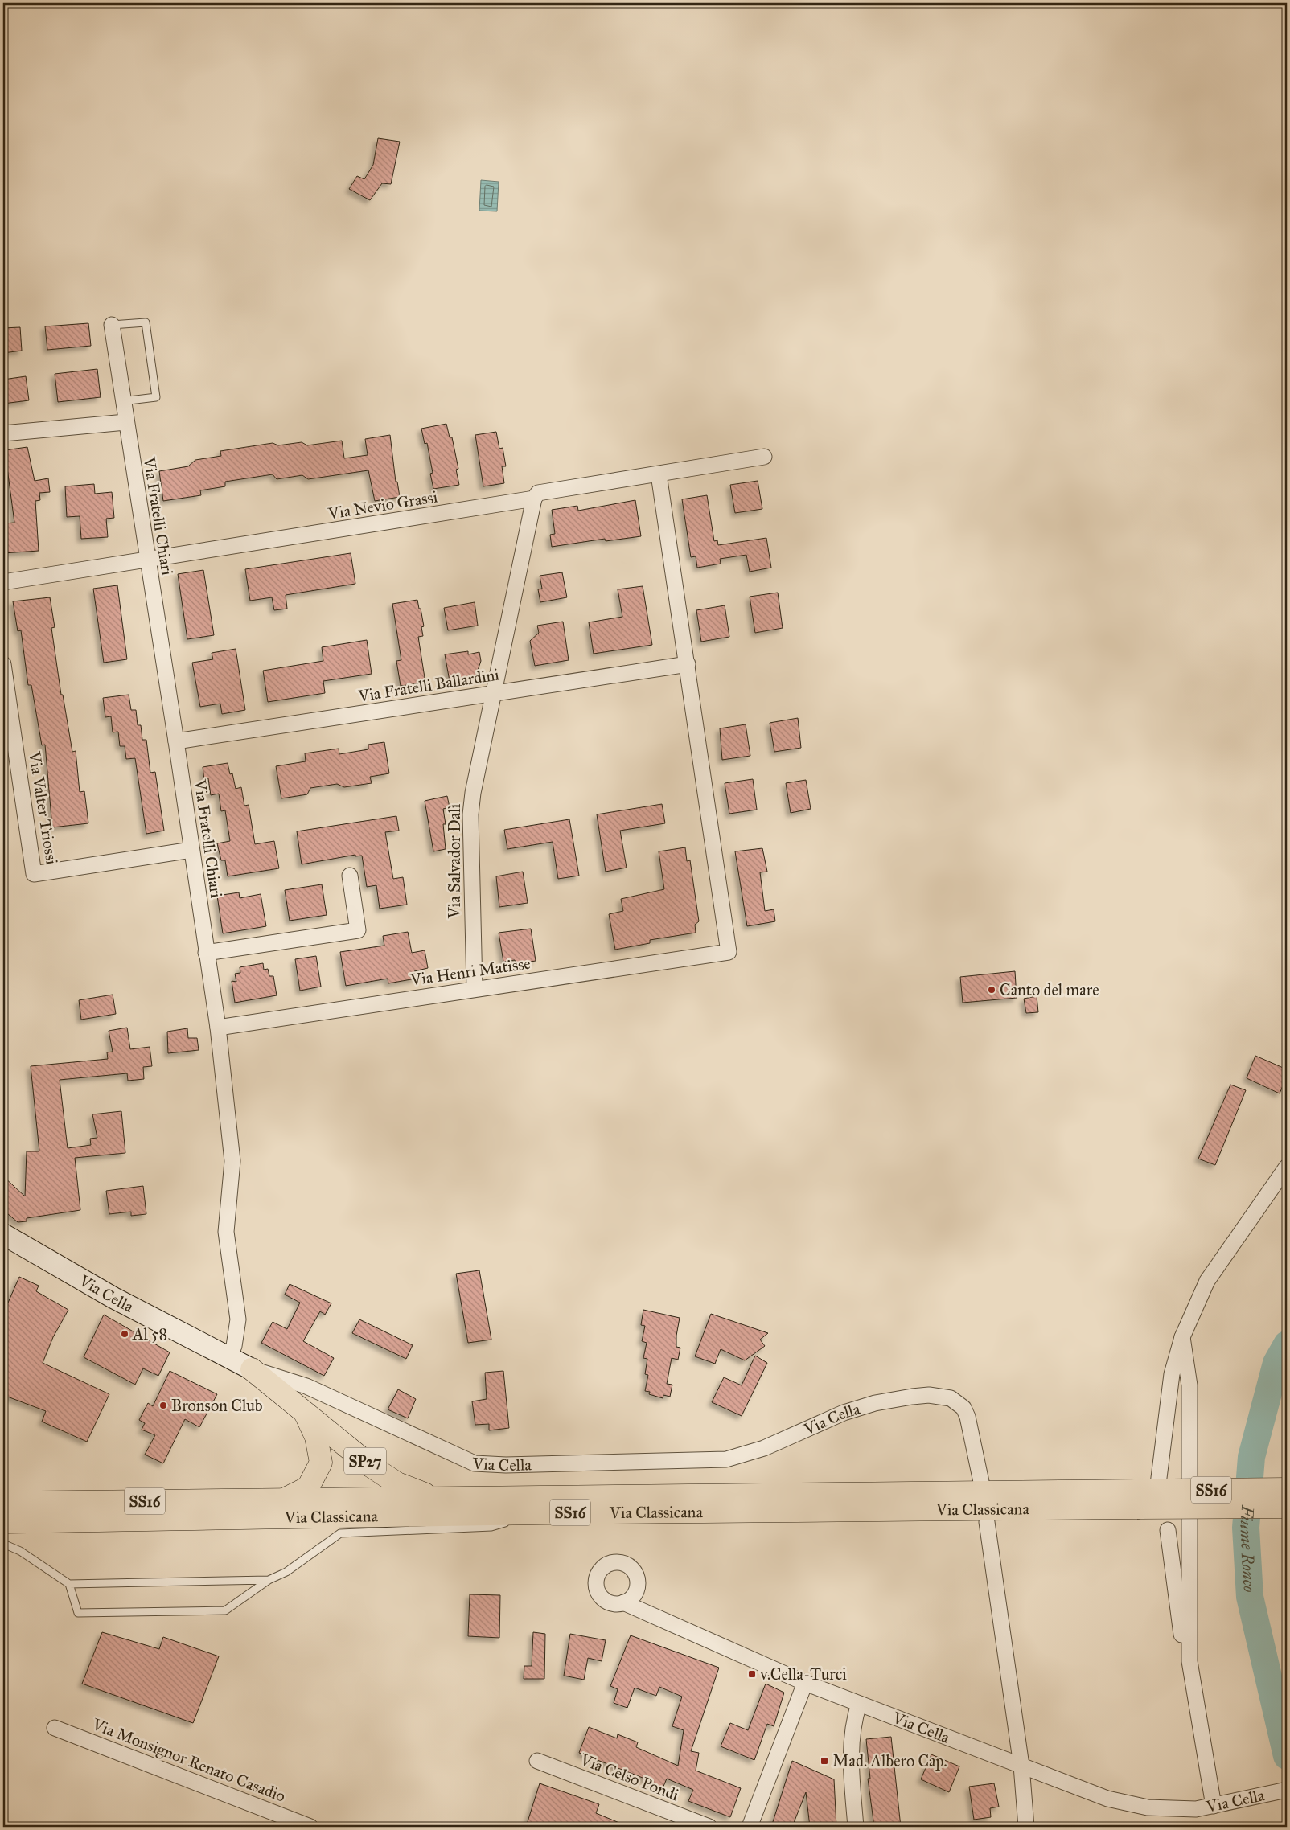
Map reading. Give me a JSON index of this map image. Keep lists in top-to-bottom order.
{
  "streets": {
    "highway": ["SP27", "SS16", "Via Classicana"],
    "street": [
      "Via Nevio Grassi",
      "Via Fratelli Chiari",
      "Via Fratelli Ballardini",
      "Via Valter Triossi",
      "Via Salvador Dalì",
      "Via Henri Matisse",
      "Via Cella",
      "Via Monsignor Renato Casadio",
      "Via Celso Pondi"
    ]
  },
  "crossings": [
    ["Via Nevio Grassi", "Via Fratelli Chiari"],
    ["Via Nevio Grassi", "Via Salvador Dalì"],
    ["Via Fratelli Chiari", "Via Fratelli Ballardini"],
    ["Via Fratelli Chiari", "Via Valter Triossi"],
    ["Via Fratelli Chiari", "Via Henri Matisse"],
    ["Via Fratelli Chiari", "Via Cella"],
    ["Via Fratelli Ballardini", "Via Salvador Dalì"],
    ["Via Fratelli Ballardini", "Via Henri Matisse"],
    ["Via Salvador Dalì", "Via Henri Matisse"],
    ["Via Cella", "SP27"],
    ["SP27", "Via Classicana"]
  ],
  "water": ["Fiume Ronco"],
  "places": {
    "other": ["Canto del mare", "Al 58", "Bronson Club"],
    "transit": ["v.Cella-Turci", "Mad. Albero Cap."]
  }
}
